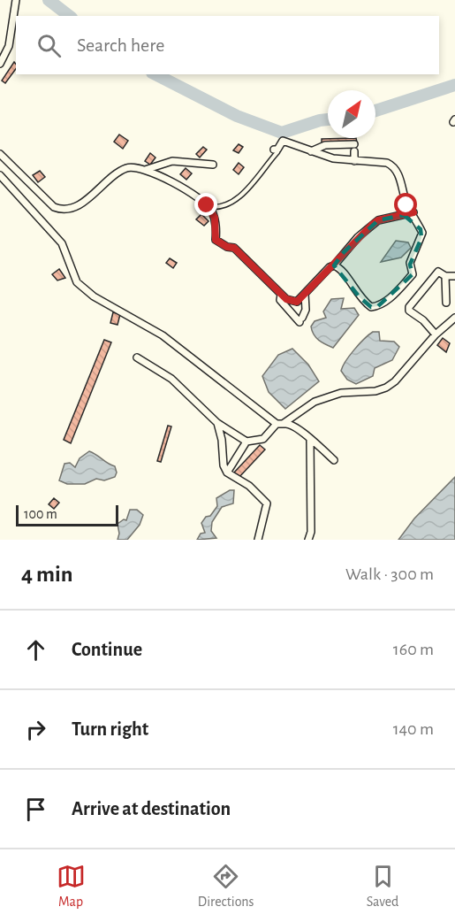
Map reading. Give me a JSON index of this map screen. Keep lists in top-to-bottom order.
{
  "scale_bar": "100 m",
  "north": "top right",
  "page": {
    "search": "Search here",
    "scale": "100 m",
    "heading": ["4 min", "Walk · 300 m"],
    "list": [
      ["Continue", "160 m"],
      ["Turn right", "140 m"],
      "Arrive at destination"
    ],
    "nav": ["Map", "Directions", "Saved"]
  }
}
